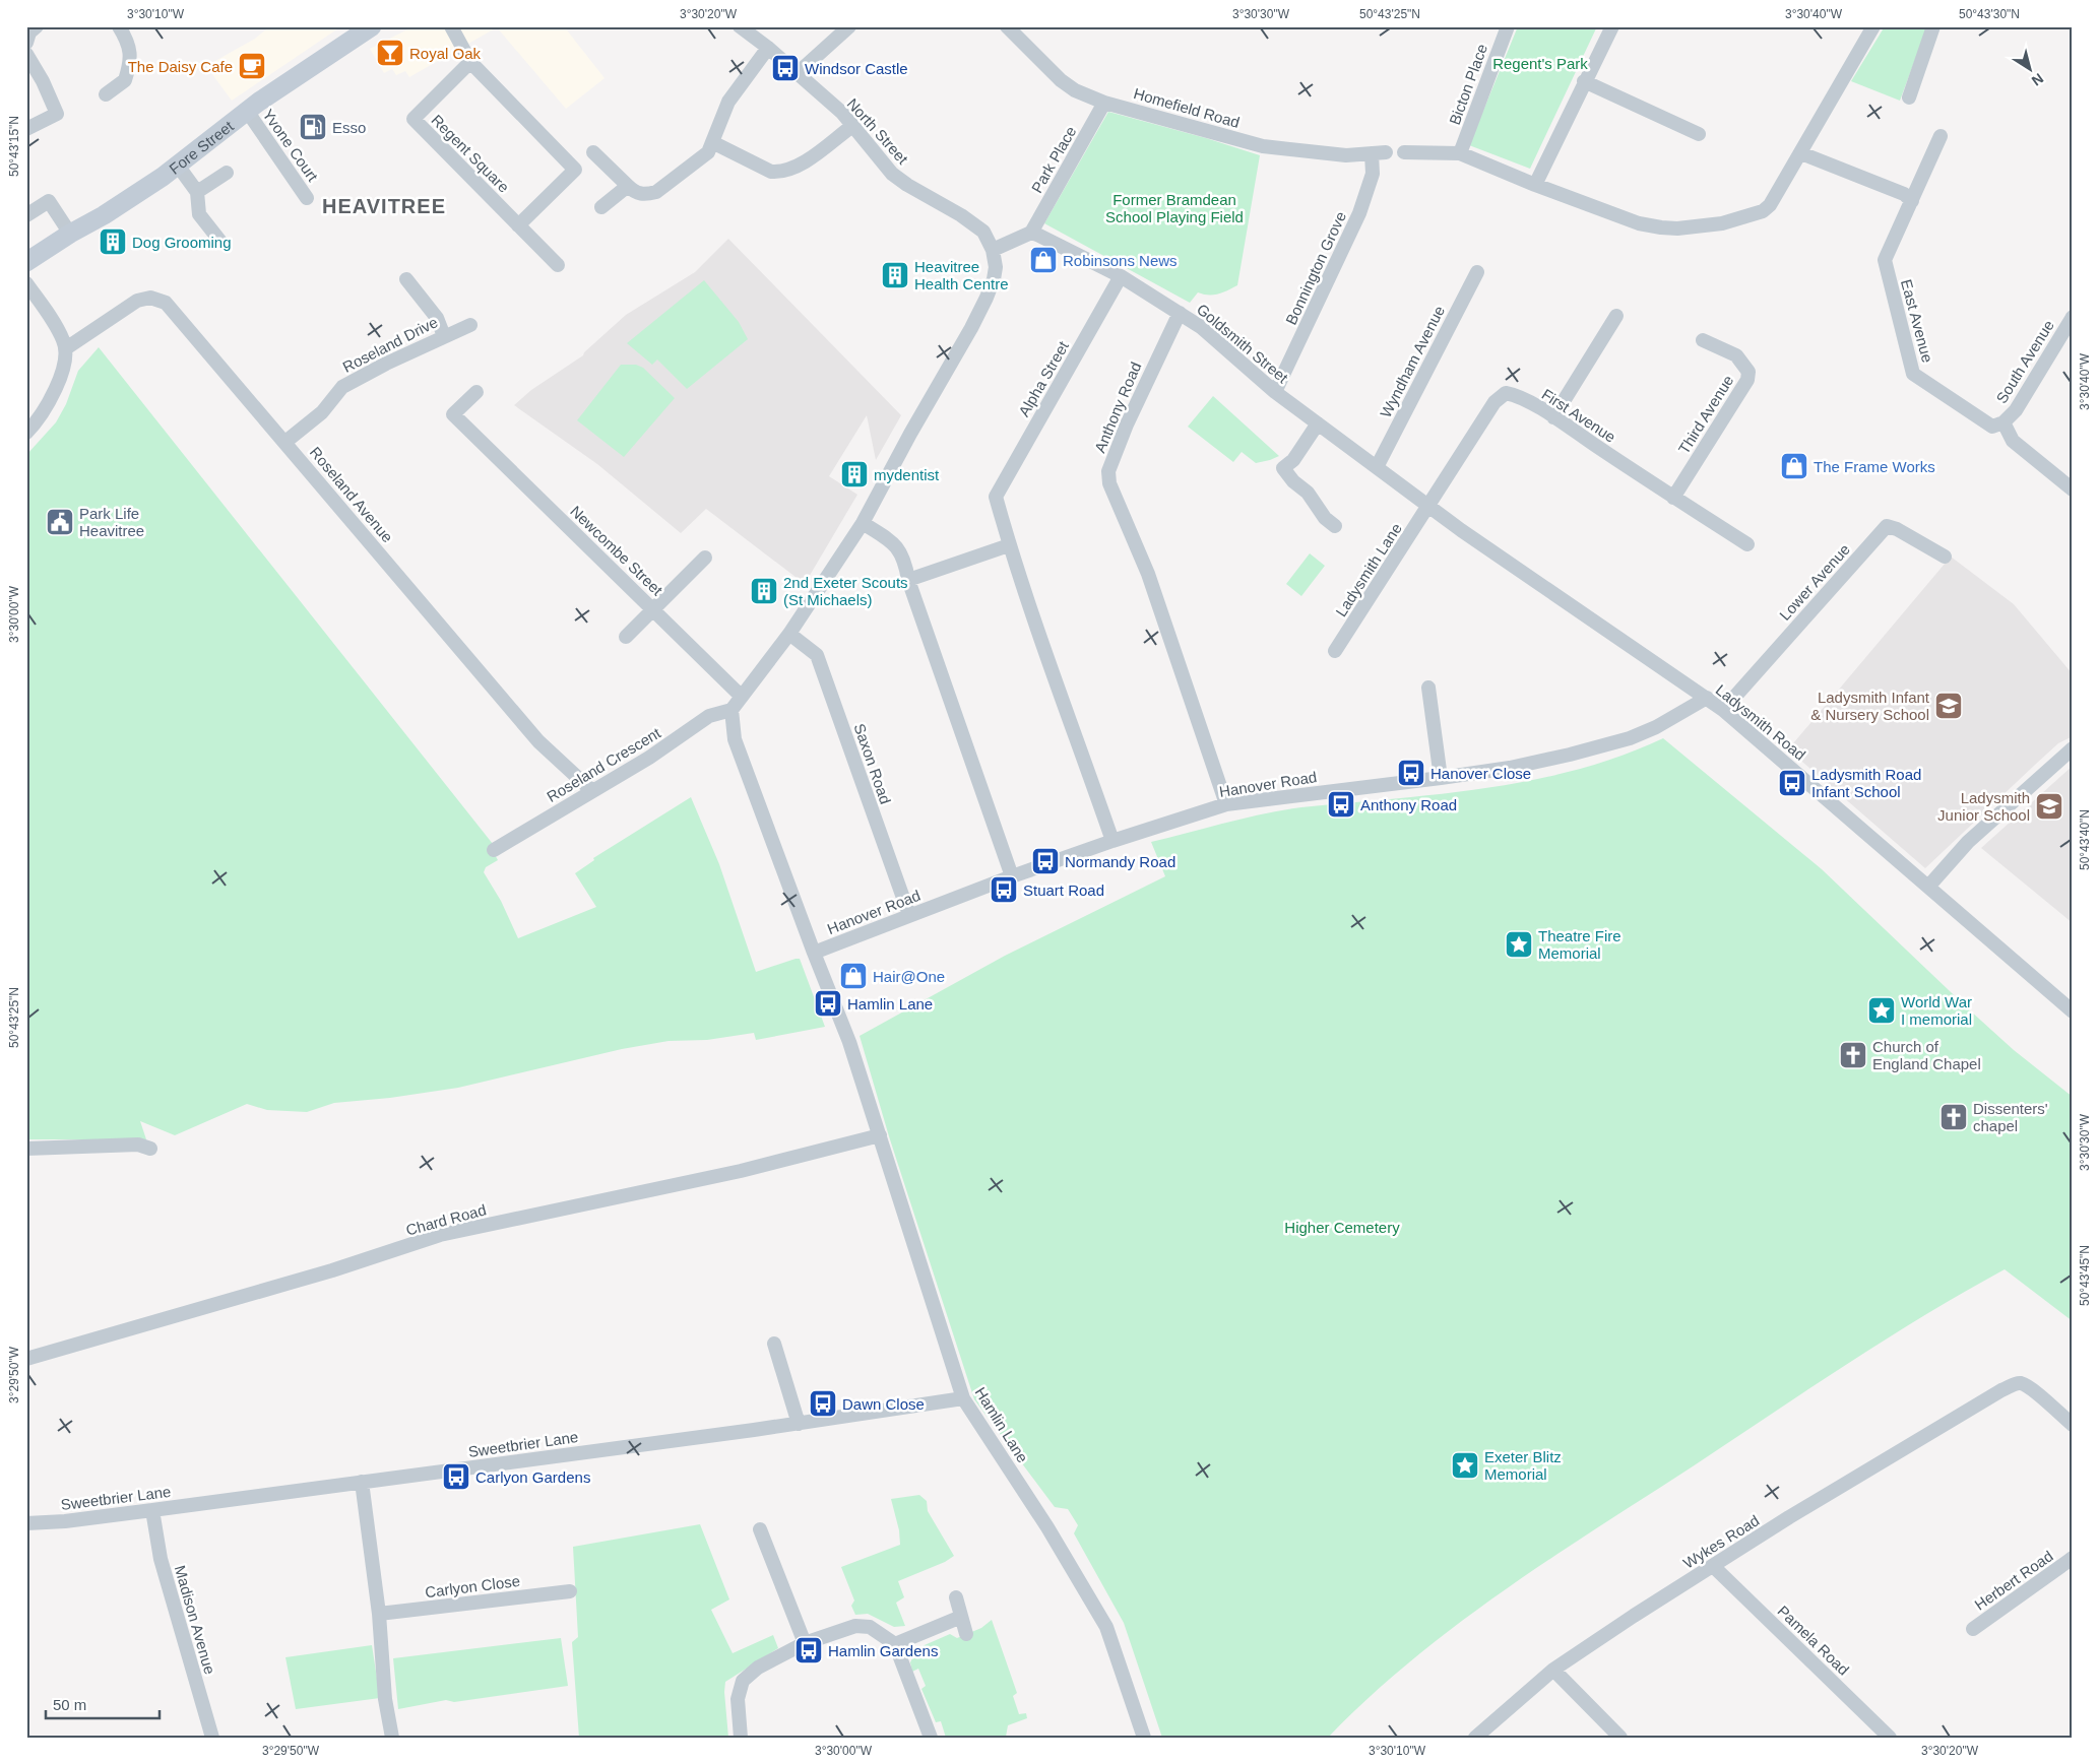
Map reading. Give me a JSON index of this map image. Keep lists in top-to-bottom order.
{
  "streets": {
    "main road": ["Fore Street"],
    "street": [
      "Bicton Place",
      "Homefield Road",
      "North Street",
      "Yvone Court",
      "Regent Square",
      "Park Place",
      "Bonnington Grove",
      "East Avenue",
      "Goldsmith Street",
      "Roseland Drive",
      "Wyndham Avenue",
      "South Avenue",
      "Alpha Street",
      "Anthony Road",
      "Third Avenue",
      "First Avenue",
      "Roseland Avenue",
      "Newcombe Street",
      "Ladysmith Lane",
      "Lower Avenue",
      "Ladysmith Road",
      "Saxon Road",
      "Roseland Crescent",
      "Hanover Road",
      "Chard Road",
      "Hamlin Lane",
      "Sweetbrier Lane",
      "Wykes Road",
      "Herbert Road",
      "Carlyon Close",
      "Madison Avenue",
      "Pamela Road"
    ]
  },
  "crossings": [
    ["Homefield Road", "Park Place"],
    ["Homefield Road", "Bonnington Grove"],
    ["Yvone Court", "Fore Street"],
    ["Park Place", "Goldsmith Street"],
    ["Bonnington Grove", "Goldsmith Street"],
    ["East Avenue", "South Avenue"],
    ["Goldsmith Street", "Wyndham Avenue"],
    ["Goldsmith Street", "Alpha Street"],
    ["Goldsmith Street", "Anthony Road"],
    ["Goldsmith Street", "First Avenue"],
    ["Goldsmith Street", "Ladysmith Lane"],
    ["Goldsmith Street", "Ladysmith Road"],
    ["Roseland Drive", "Roseland Avenue"],
    ["Anthony Road", "Hanover Road"],
    ["Third Avenue", "First Avenue"],
    ["First Avenue", "Ladysmith Lane"],
    ["First Avenue", "Ladysmith Road"],
    ["Roseland Avenue", "Roseland Crescent"],
    ["Ladysmith Lane", "Ladysmith Road"],
    ["Lower Avenue", "Ladysmith Road"],
    ["Ladysmith Road", "Hanover Road"],
    ["Saxon Road", "Hanover Road"],
    ["Roseland Crescent", "Hamlin Lane"],
    ["Hanover Road", "Hamlin Lane"],
    ["Chard Road", "Hamlin Lane"],
    ["Hamlin Lane", "Sweetbrier Lane"],
    ["Sweetbrier Lane", "Madison Avenue"],
    ["Wykes Road", "Pamela Road"]
  ],
  "districts": ["HEAVITREE"],
  "parks": ["Regent's Park", "Former Bramdean School Playing Field", "Higher Cemetery"],
  "places": {
    "bar": ["Royal Oak"],
    "cafe": ["The Daisy Cafe"],
    "bus stop": [
      "Windsor Castle",
      "Hanover Close",
      "Ladysmith Road Infant School",
      "Anthony Road",
      "Normandy Road",
      "Stuart Road",
      "Hamlin Lane",
      "Dawn Close",
      "Carlyon Gardens",
      "Hamlin Gardens"
    ],
    "fuel station": ["Esso"],
    "building": [
      "Dog Grooming",
      "Heavitree Health Centre",
      "mydentist",
      "2nd Exeter Scouts (St Michaels)"
    ],
    "shop": ["Robinsons News", "The Frame Works", "Hair@One"],
    "public building": ["Park Life Heavitree"],
    "school or university": ["Ladysmith Infant & Nursery School", "Ladysmith Junior School"],
    "place": ["Theatre Fire Memorial", "World War I memorial", "Exeter Blitz Memorial"],
    "church": ["Church of England Chapel", "Dissenters' chapel"]
  },
  "scale_bar": "50 m",
  "north": "bottom right",
  "coordinates": [
    "3°30'10\"W",
    "3°30'20\"W",
    "3°30'30\"W",
    "50°43'25\"N",
    "3°30'40\"W",
    "50°43'30\"N",
    "50°43'15\"N",
    "3°30'00\"W",
    "50°43'40\"N",
    "50°43'45\"N",
    "3°29'50\"W"
  ]
}
